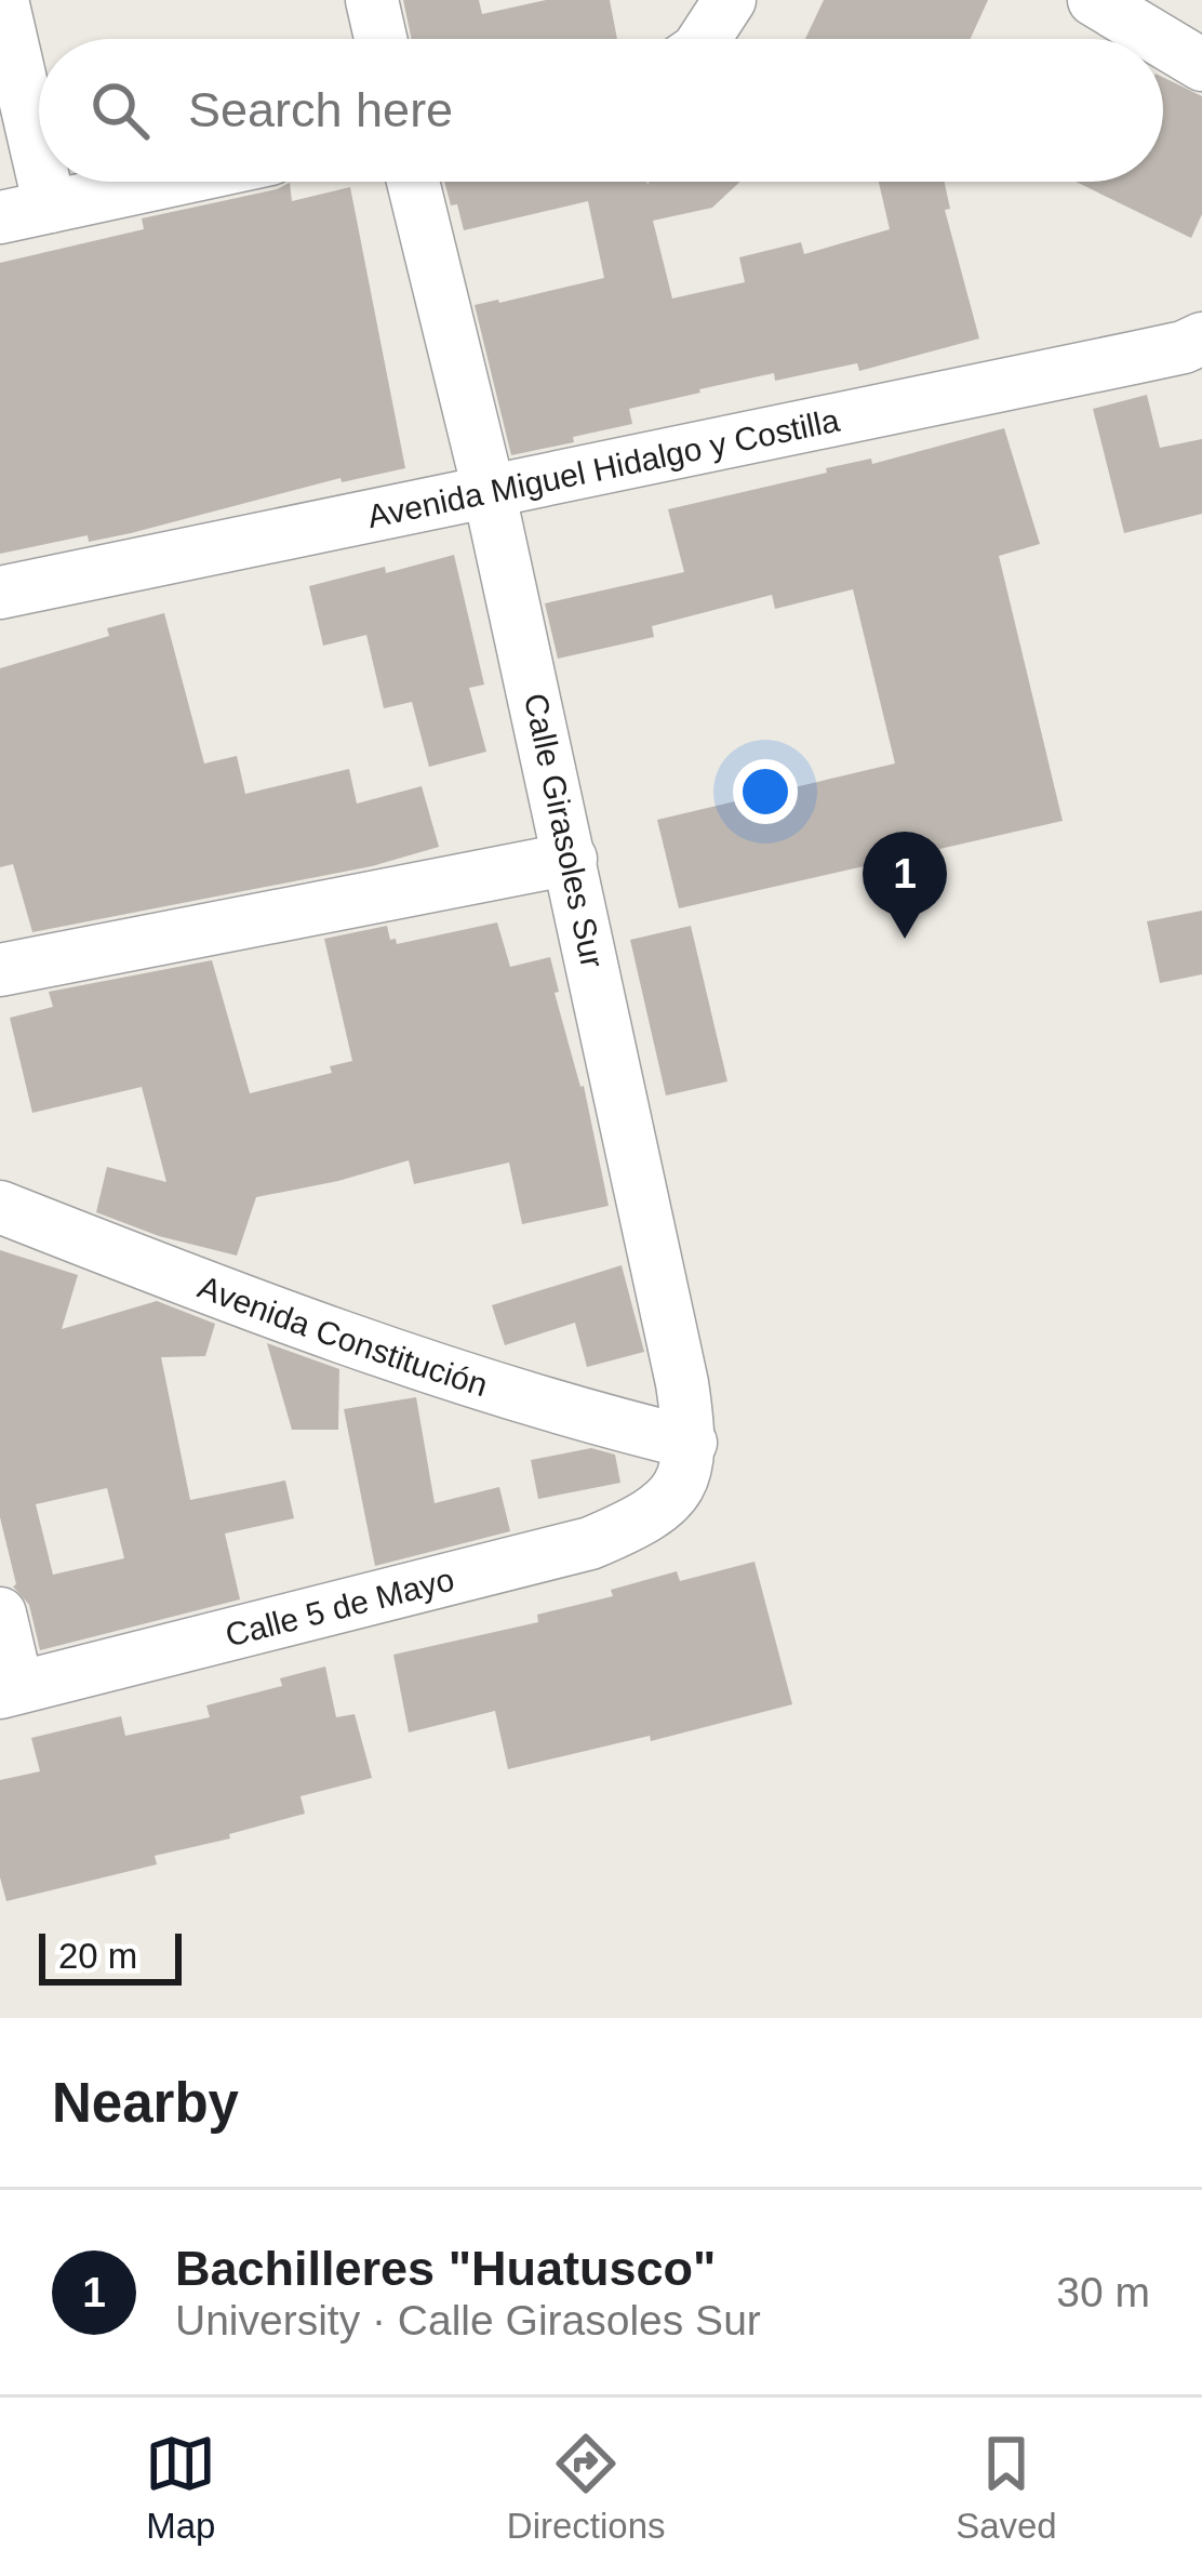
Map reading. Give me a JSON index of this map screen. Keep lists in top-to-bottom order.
{
  "streets": {
    "street": [
      "Avenida Miguel Hidalgo y Costilla",
      "Calle Girasoles Sur",
      "Avenida Constitución",
      "Calle 5 de Mayo"
    ]
  },
  "crossings": [
    ["Avenida Miguel Hidalgo y Costilla", "Calle Girasoles Sur"],
    ["Calle Girasoles Sur", "Avenida Constitución"],
    ["Calle Girasoles Sur", "Calle 5 de Mayo"]
  ],
  "scale_bar": "20 m",
  "page": {
    "search": "Search here",
    "pins": "1",
    "scale": "20 m",
    "heading": "Nearby",
    "list": [
      {
        "mark": "1",
        "name": "Bachilleres \"Huatusco\"",
        "note": "University · Calle Girasoles Sur",
        "value": "30 m"
      }
    ],
    "nav": ["Map", "Directions", "Saved"]
  }
}
